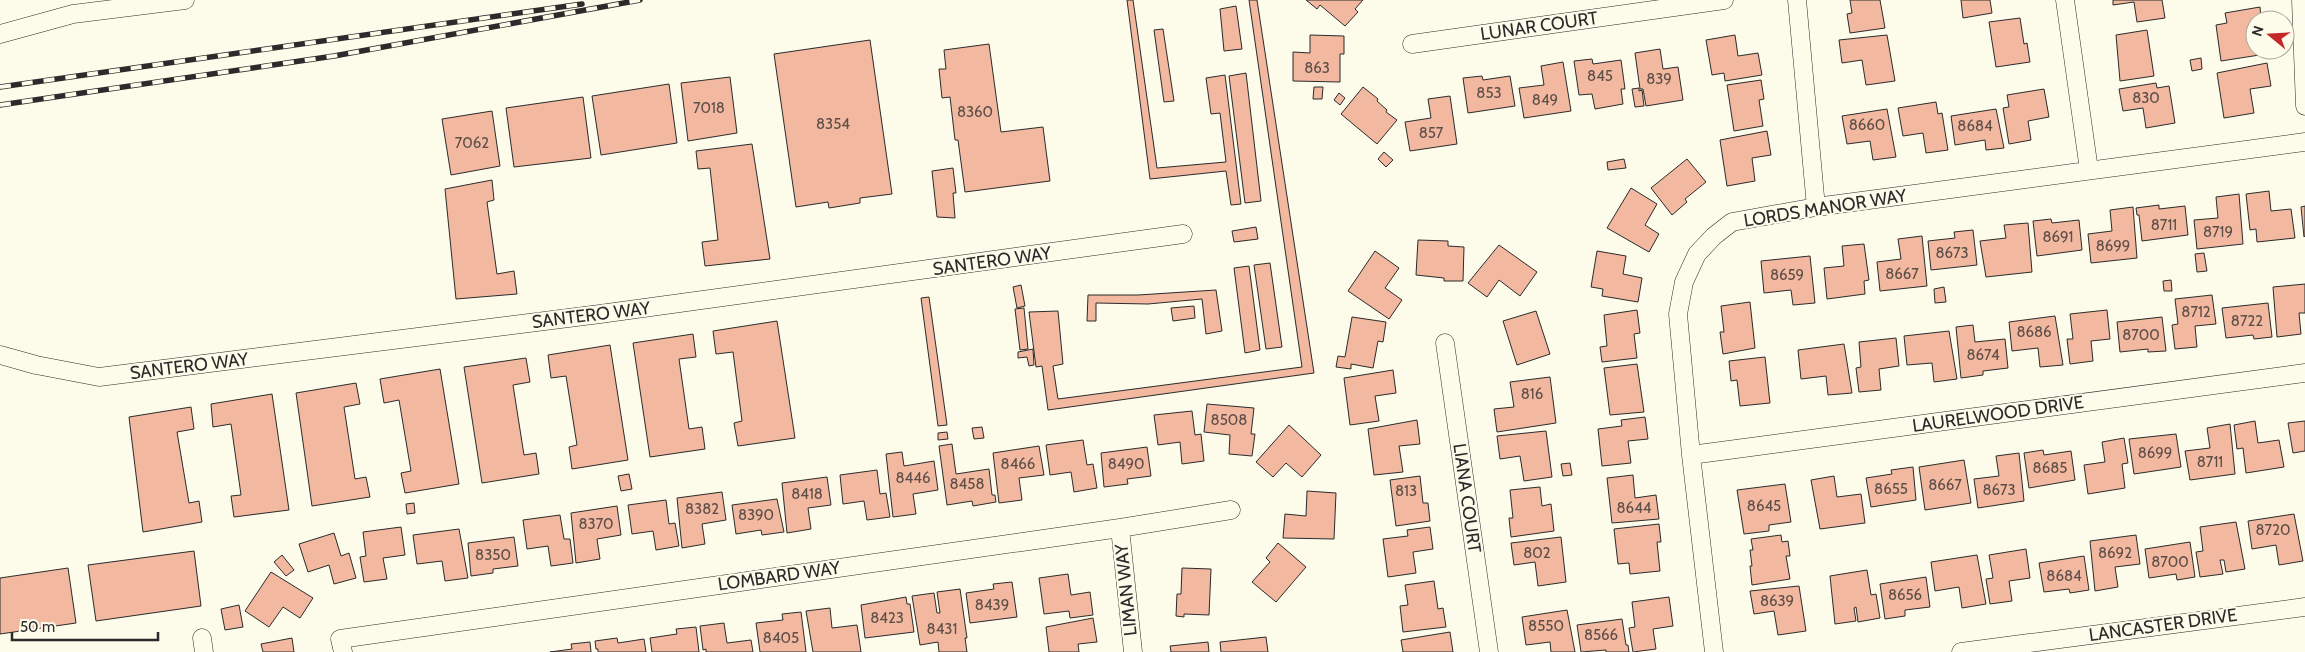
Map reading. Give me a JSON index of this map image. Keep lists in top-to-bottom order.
{
  "streets": {
    "street": [
      "LUNAR COURT",
      "LORDS MANOR WAY",
      "SANTERO WAY",
      "LAURELWOOD DRIVE",
      "LIANA COURT",
      "LOMBARD WAY",
      "LIMAN WAY",
      "LANCASTER DRIVE"
    ]
  },
  "crossings": [
    ["LORDS MANOR WAY", "LAURELWOOD DRIVE"],
    ["LOMBARD WAY", "LIMAN WAY"]
  ],
  "house_numbers": [
    "863",
    "845",
    "839",
    "853",
    "830",
    "849",
    "7018",
    "8360",
    "8354",
    "8660",
    "8684",
    "857",
    "7062",
    "8711",
    "8719",
    "8691",
    "8699",
    "8673",
    "8667",
    "8659",
    "8712",
    "8722",
    "8686",
    "8700",
    "8674",
    "816",
    "8508",
    "8699",
    "8711",
    "8466",
    "8490",
    "8685",
    "8446",
    "8458",
    "8667",
    "8655",
    "8673",
    "813",
    "8418",
    "8645",
    "8644",
    "8382",
    "8390",
    "8370",
    "8720",
    "802",
    "8692",
    "8350",
    "8700",
    "8684",
    "8656",
    "8639",
    "8439",
    "8423",
    "8550",
    "8431",
    "8566",
    "8405"
  ],
  "scale_bar": "50 m",
  "north": "left"
}
